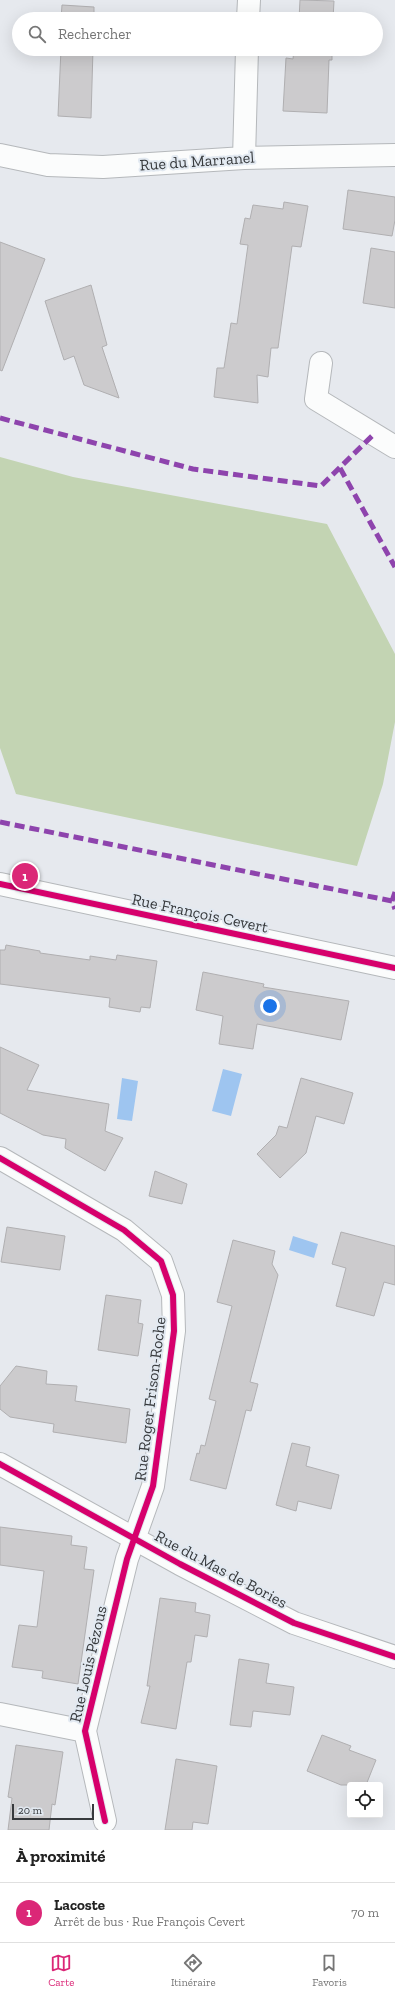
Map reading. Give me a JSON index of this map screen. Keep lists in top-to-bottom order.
{
  "streets": {
    "street": [
      "Rue du Marranel",
      "Rue François Cevert",
      "Rue Roger Frison-Roche",
      "Rue du Mas de Bories",
      "Rue Louis Pézous"
    ]
  },
  "crossings": [
    ["Rue Roger Frison-Roche", "Rue du Mas de Bories"],
    ["Rue Roger Frison-Roche", "Rue Louis Pézous"],
    ["Rue du Mas de Bories", "Rue Louis Pézous"]
  ],
  "scale_bar": "20 m",
  "page": {
    "search": "Rechercher",
    "pins": "1",
    "scale": "20 m",
    "heading": "À proximité",
    "list": [
      {
        "mark": "1",
        "name": "Lacoste",
        "note": "Arrêt de bus · Rue François Cevert",
        "value": "70 m"
      }
    ],
    "nav": ["Carte", "Itinéraire", "Favoris"]
  }
}
